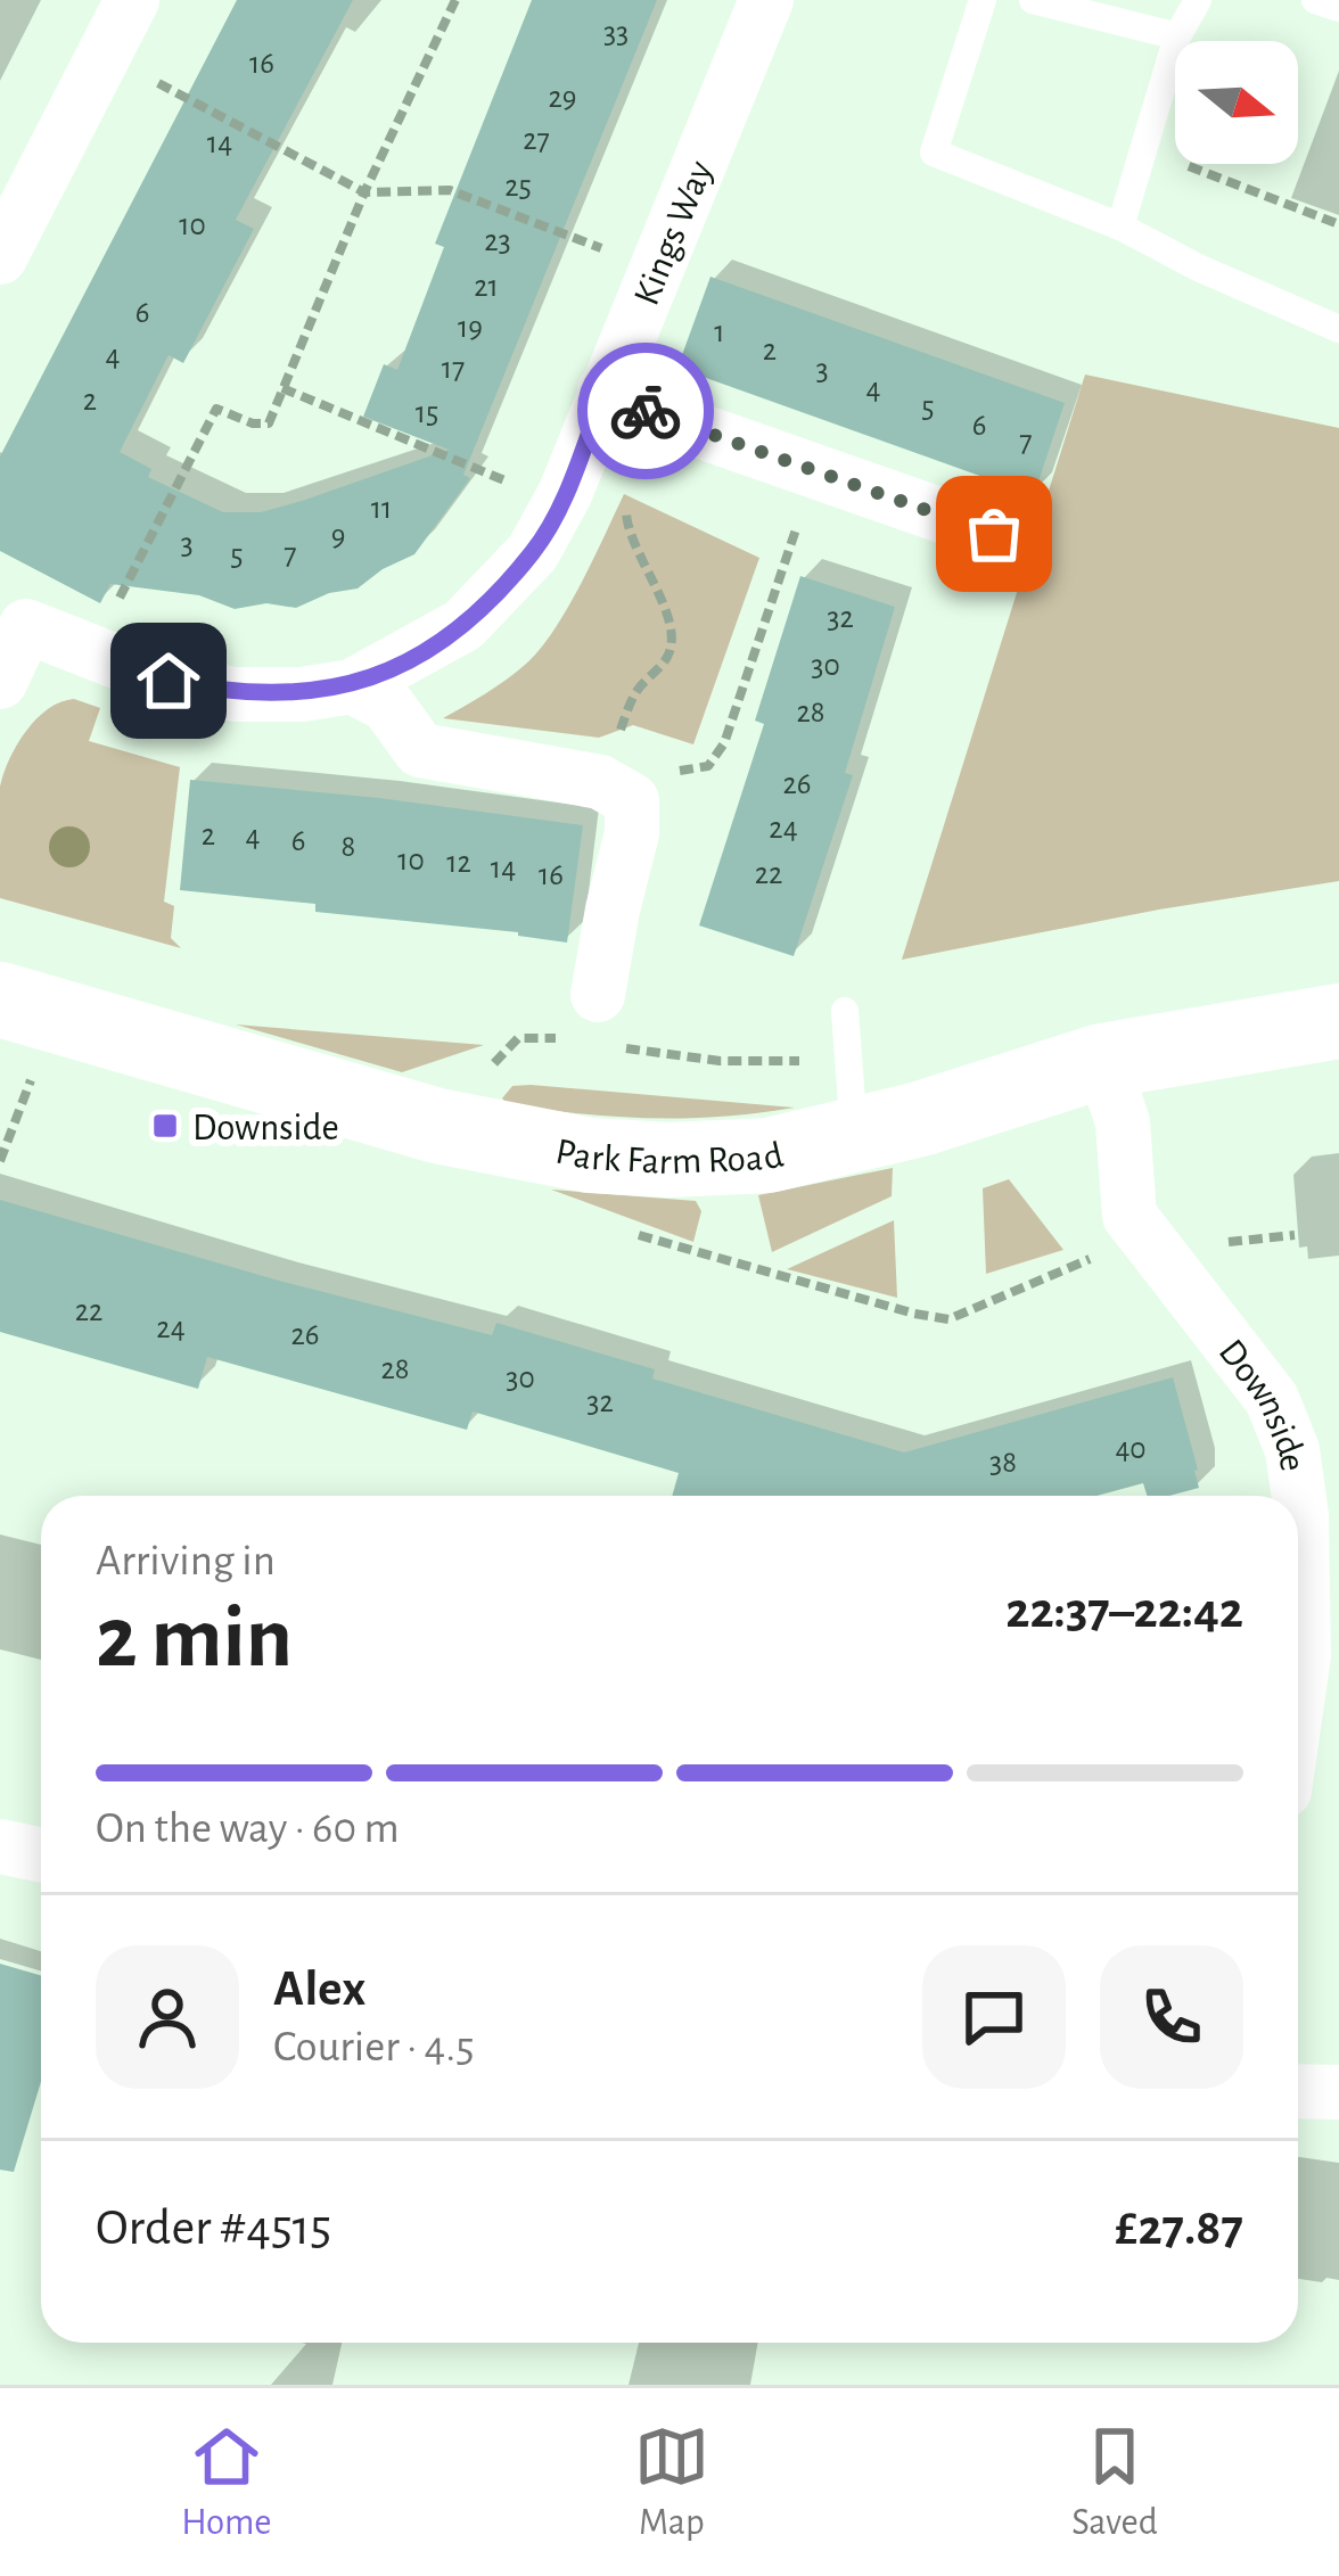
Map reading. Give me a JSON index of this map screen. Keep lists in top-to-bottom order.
{
  "streets": {
    "street": ["Kings Way", "Park Farm Road", "Downside"]
  },
  "places": {
    "transit": ["Downside"]
  },
  "house_numbers": [
    "33",
    "16",
    "29",
    "27",
    "14",
    "25",
    "10",
    "23",
    "21",
    "6",
    "19",
    "1",
    "2",
    "4",
    "17",
    "3",
    "4",
    "2",
    "5",
    "15",
    "6",
    "7",
    "11",
    "9",
    "3",
    "7",
    "5",
    "32",
    "30",
    "28",
    "26",
    "24",
    "2",
    "4",
    "6",
    "8",
    "10",
    "12",
    "14",
    "22",
    "16",
    "22",
    "24",
    "26",
    "28",
    "30",
    "32",
    "40",
    "38"
  ],
  "north": "right",
  "page": {
    "heading": ["2 min", "Arriving in", "22:37–22:42"],
    "panel": [
      "Alex",
      "Courier · 4.5",
      "Order #4515",
      "£27.87"
    ],
    "bar": "On the way · 60 m",
    "tabs": ["Home", "Map", "Saved"]
  }
}
